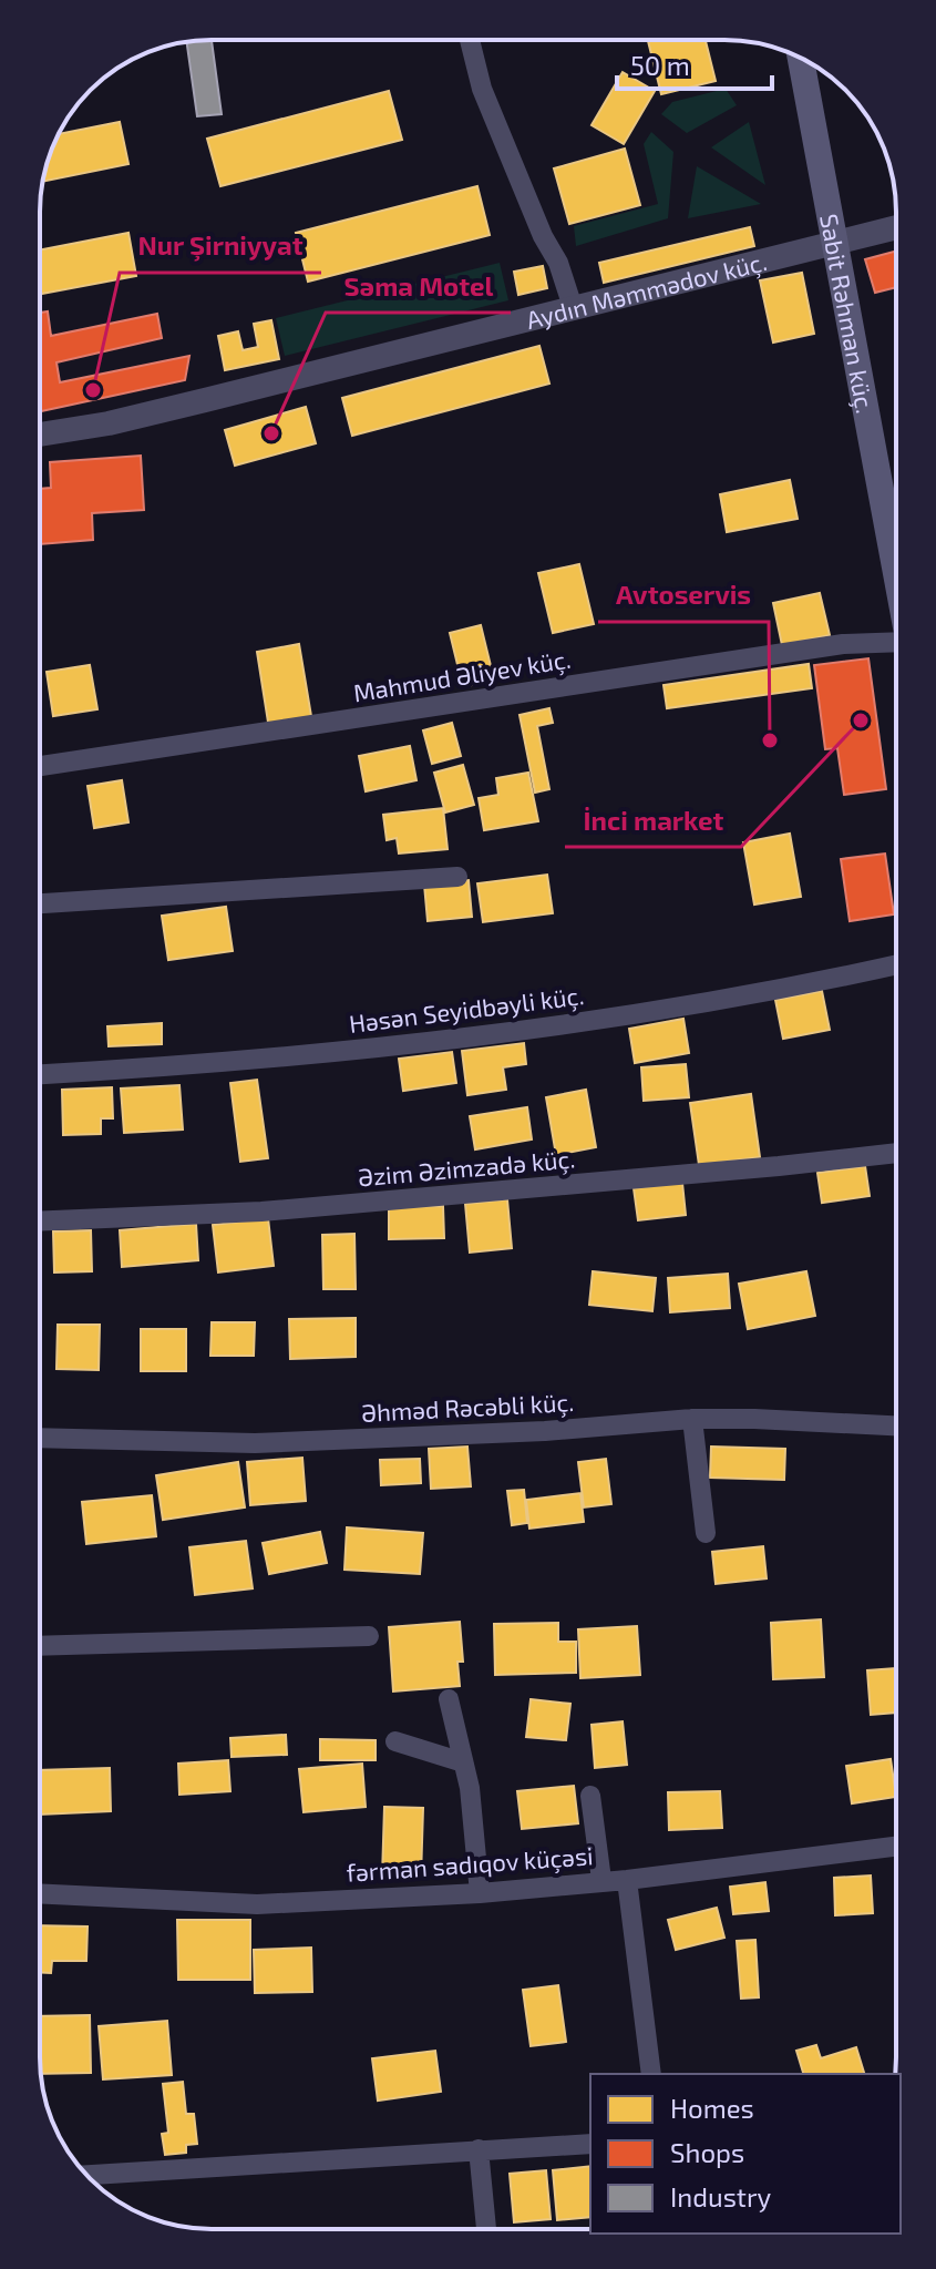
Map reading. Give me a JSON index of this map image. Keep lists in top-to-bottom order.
{
  "streets": {
    "main road": ["Sabit Rəhman küç."],
    "street": [
      "Aydın Məmmədov küç.",
      "Mahmud Əliyev küç.",
      "Həsən Seyidbəyli küç.",
      "Əzim Əzimzadə küç.",
      "Əhməd Rəcəbli küç.",
      "fərman sadıqov küçəsi"
    ]
  },
  "crossings": [
    ["Aydın Məmmədov küç.", "Sabit Rəhman küç."]
  ],
  "places": [
    "Nur Şirniyyat",
    "Səma Motel",
    "İnci market",
    "Avtoservis"
  ],
  "legend": ["Homes", "Shops", "Industry"],
  "scale_bar": "50 m"
}
